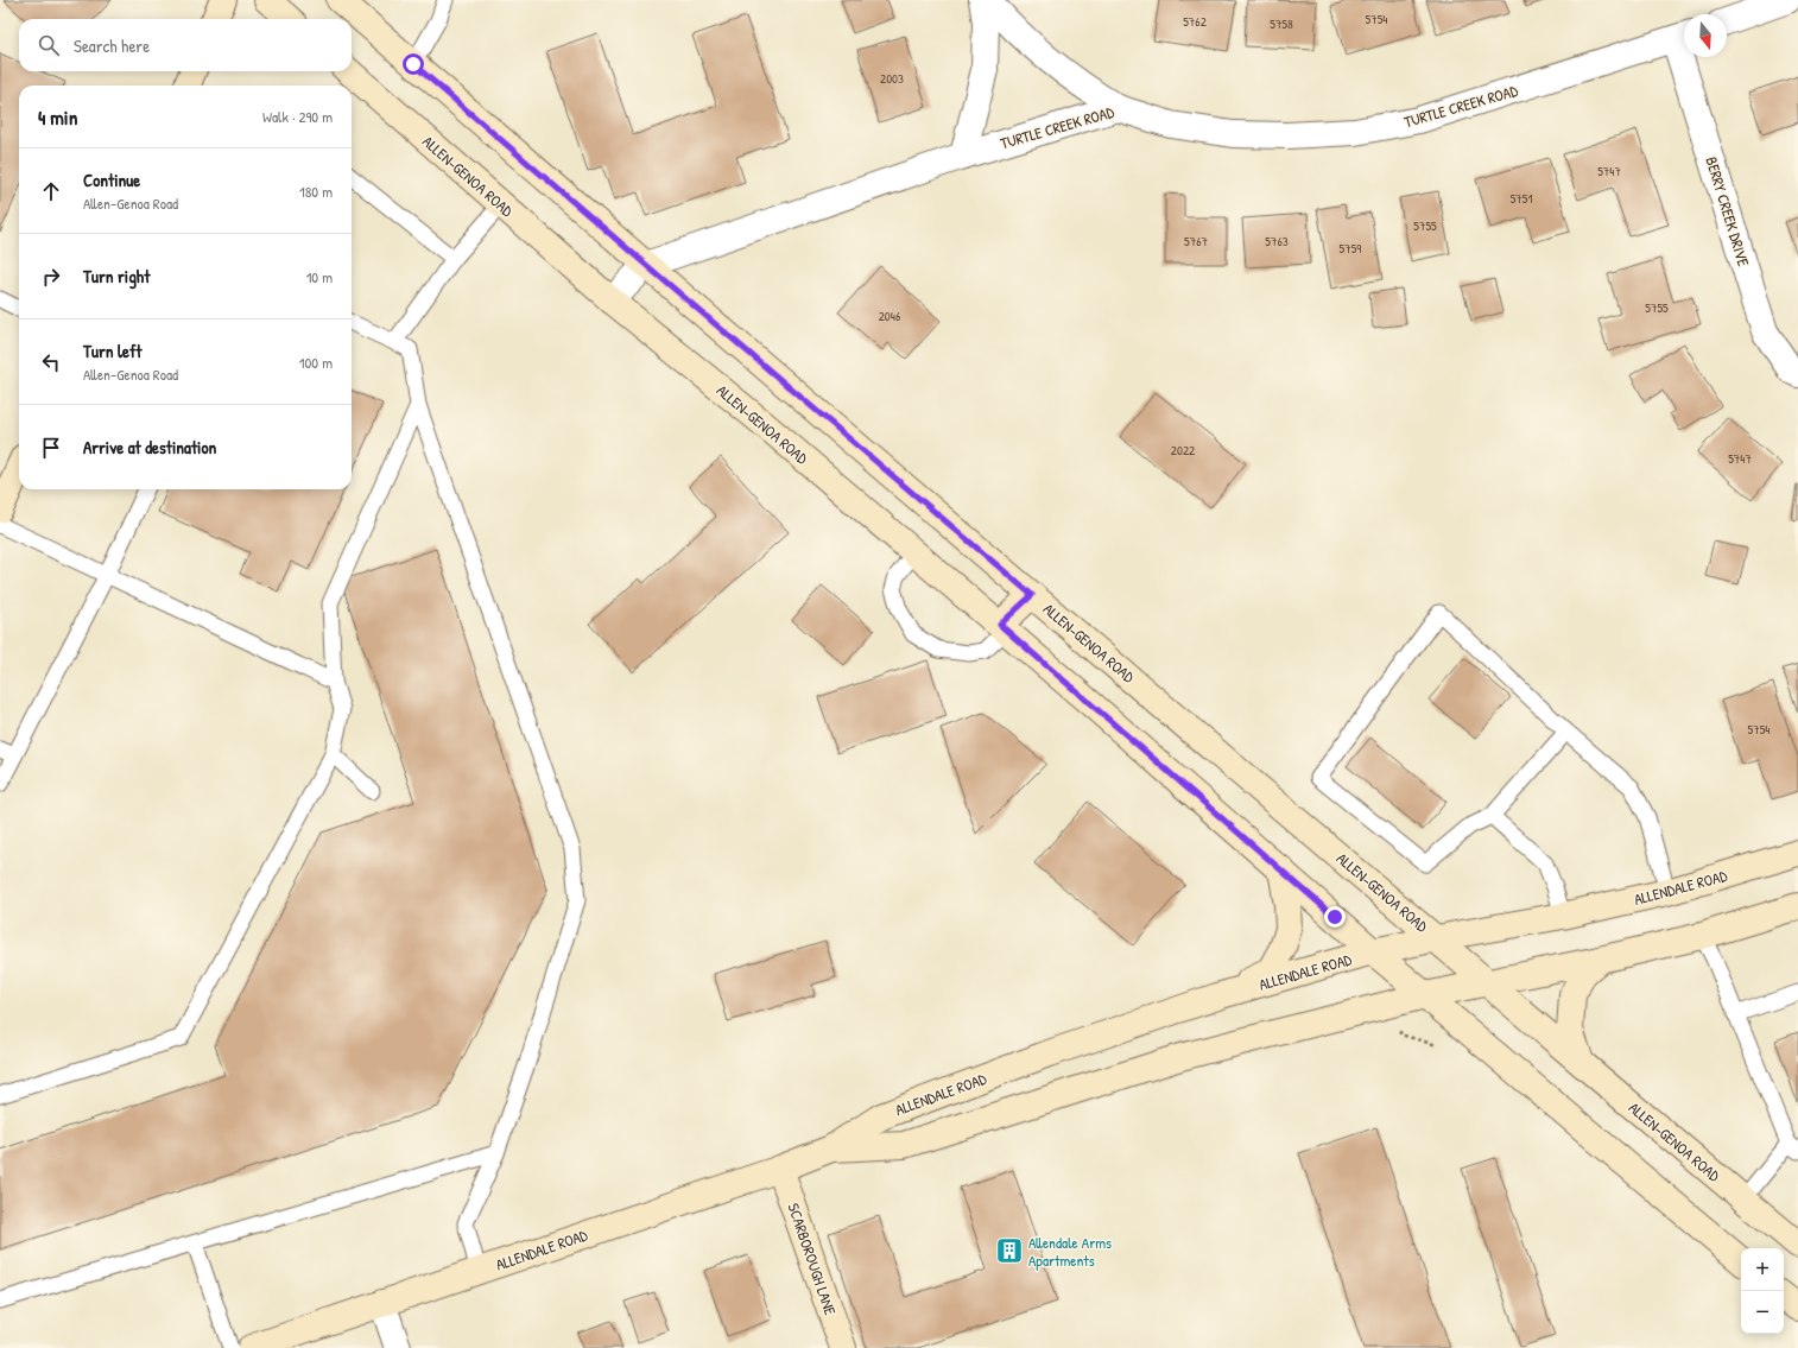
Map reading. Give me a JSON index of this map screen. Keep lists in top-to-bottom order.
{
  "streets": {
    "main road": ["ALLEN-GENOA ROAD", "ALLENDALE ROAD", "SCARBOROUGH LANE"],
    "street": ["TURTLE CREEK ROAD", "BERRY CREEK DRIVE"]
  },
  "crossings": [
    ["TURTLE CREEK ROAD", "ALLEN-GENOA ROAD"],
    ["TURTLE CREEK ROAD", "BERRY CREEK DRIVE"],
    ["ALLEN-GENOA ROAD", "ALLENDALE ROAD"],
    ["ALLENDALE ROAD", "SCARBOROUGH LANE"]
  ],
  "places": {
    "building": ["Allendale Arms Apartments"]
  },
  "house_numbers": [
    "5754",
    "5762",
    "5758",
    "2003",
    "5747",
    "5751",
    "5755",
    "5767",
    "5763",
    "5759",
    "5755",
    "2046",
    "2022",
    "5747",
    "5754"
  ],
  "north": "bottom",
  "page": {
    "search": "Search here",
    "heading": ["4 min", "Walk · 290 m"],
    "list": [
      ["Continue", "Allen-Genoa Road", "180 m"],
      ["Turn right", "10 m"],
      ["Turn left", "Allen-Genoa Road", "100 m"],
      "Arrive at destination"
    ],
    "map_buttons": ["+", "−"]
  }
}
